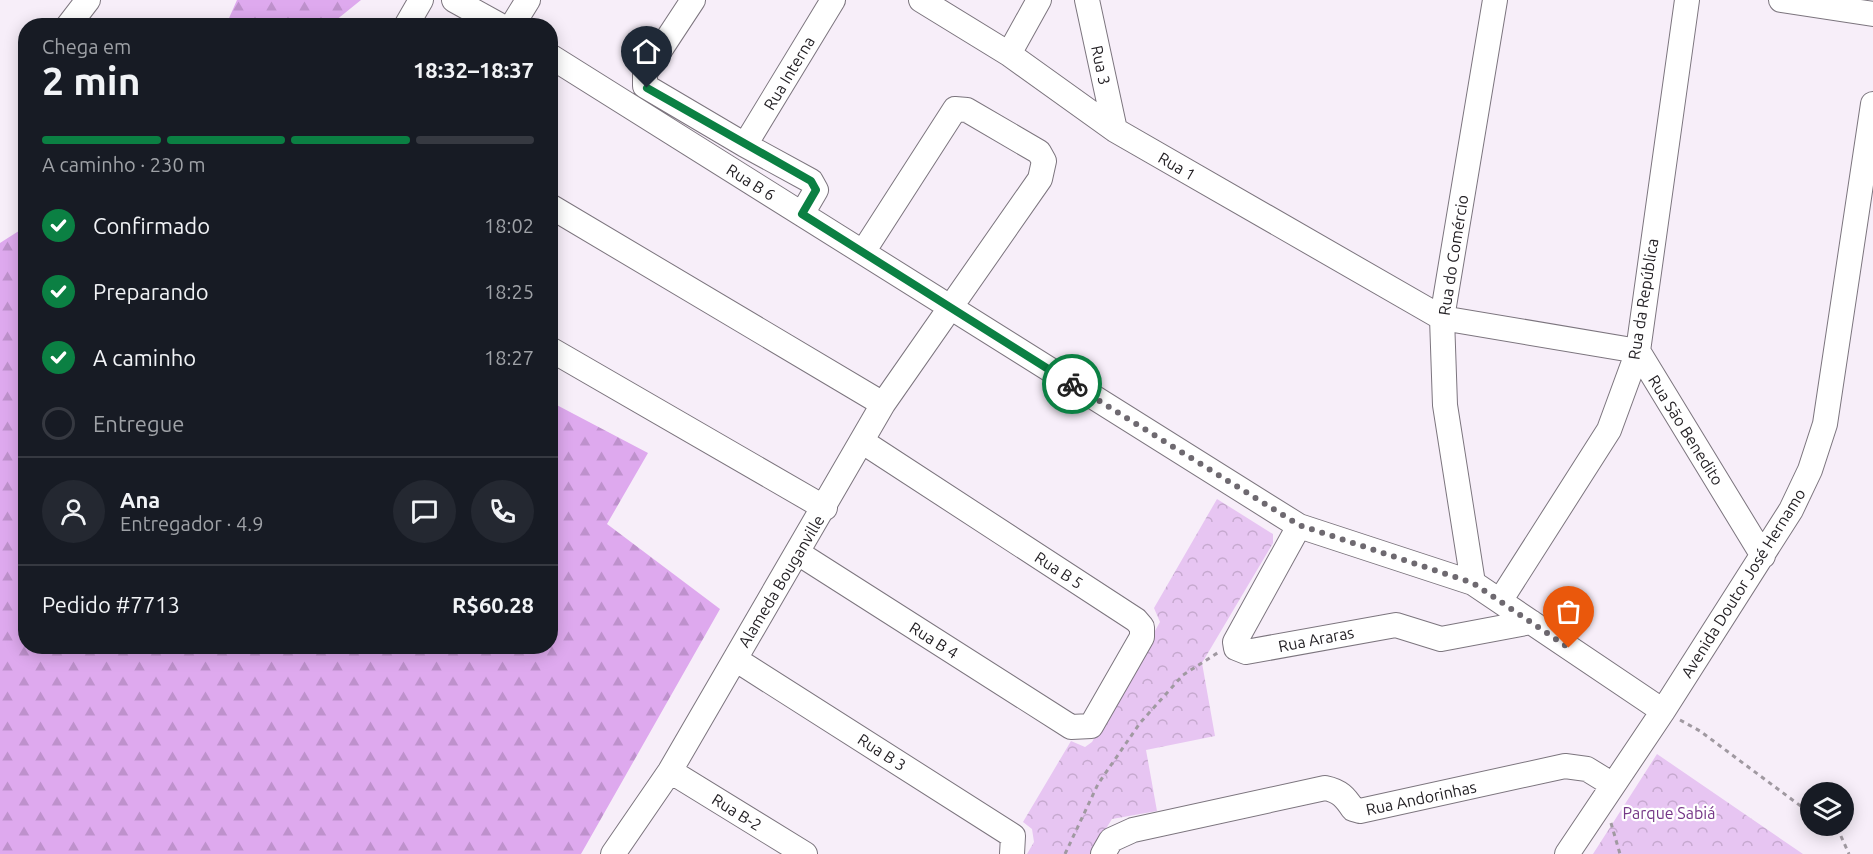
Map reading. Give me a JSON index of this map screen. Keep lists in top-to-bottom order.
{
  "streets": {
    "street": [
      "Rua 3",
      "Rua Interna",
      "Rua 1",
      "Rua B 6",
      "Rua do Comércio",
      "Rua da República",
      "Rua São Benedito",
      "Rua B 5",
      "Alameda Bouganville",
      "Avenida Doutor José Hernamo",
      "Rua Araras",
      "Rua B 4",
      "Rua B 3",
      "Rua Andorinhas",
      "Rua B-2"
    ]
  },
  "crossings": [
    ["Rua 3", "Rua 1"],
    ["Rua 1", "Rua do Comércio"],
    ["Rua B 6", "Rua do Comércio"],
    ["Rua B 6", "Rua da República"],
    ["Rua B 6", "Alameda Bouganville"],
    ["Rua B 6", "Avenida Doutor José Hernamo"],
    ["Rua B 6", "Rua Araras"],
    ["Rua da República", "Rua São Benedito"],
    ["Rua São Benedito", "Avenida Doutor José Hernamo"],
    ["Rua B 5", "Alameda Bouganville"],
    ["Rua B 5", "Rua B 4"],
    ["Alameda Bouganville", "Rua B 4"],
    ["Alameda Bouganville", "Rua B 3"],
    ["Alameda Bouganville", "Rua B-2"],
    ["Avenida Doutor José Hernamo", "Rua Andorinhas"]
  ],
  "parks": ["Parque Sabiá"],
  "page": {
    "heading": ["2 min", "Chega em", "18:32–18:37"],
    "panel": [
      "Ana",
      "Entregador · 4.9",
      "Pedido #7713",
      "R$60.28"
    ],
    "bar": "A caminho · 230 m",
    "list": [
      ["Confirmado", "18:02"],
      ["Preparando", "18:25"],
      ["A caminho", "18:27"],
      "Entregue"
    ]
  }
}
